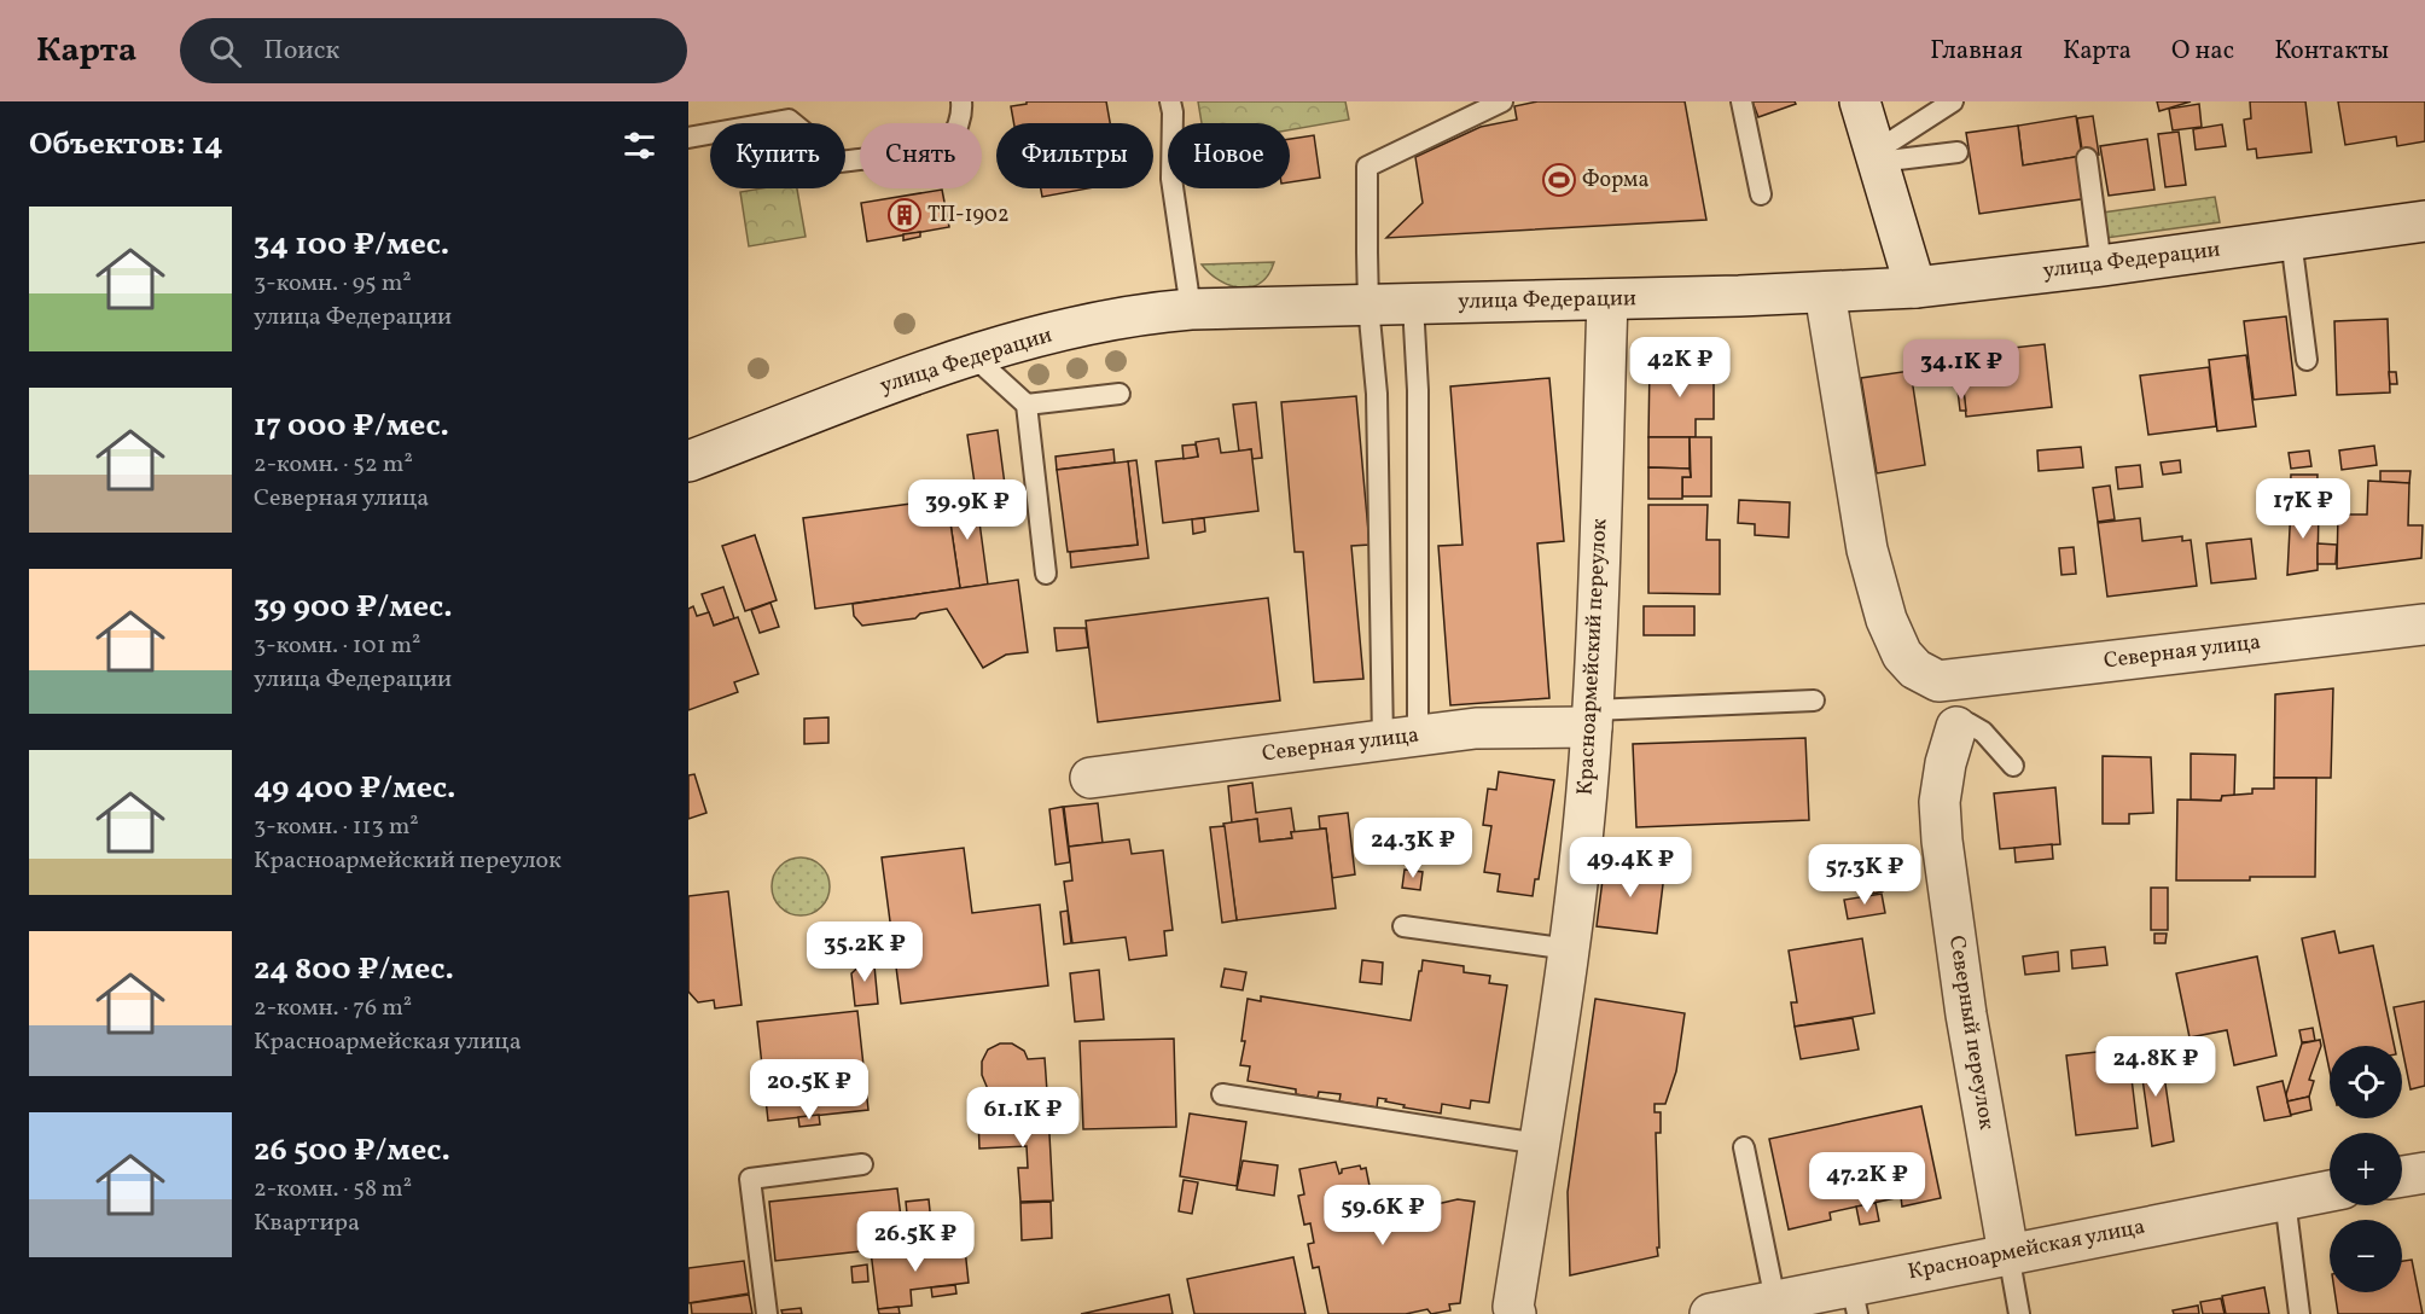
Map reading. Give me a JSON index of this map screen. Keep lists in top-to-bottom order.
{
  "streets": {
    "street": [
      "улица Федерации",
      "Северная улица",
      "Красноармейский переулок",
      "Северный переулок",
      "Красноармейская улица"
    ]
  },
  "crossings": [
    ["улица Федерации", "Северная улица"],
    ["улица Федерации", "Красноармейский переулок"],
    ["Северная улица", "Красноармейский переулок"],
    ["Северный переулок", "Красноармейская улица"]
  ],
  "places": {
    "sports": ["Форма"],
    "building": ["ТП-1902"]
  },
  "page": {
    "header": "Карта",
    "search": "Поиск",
    "nav": [
      "Главная",
      "Карта",
      "О нас",
      "Контакты"
    ],
    "heading": "Объектов: 14",
    "chip": [
      "Купить",
      "Снять",
      "Фильтры",
      "Новое"
    ],
    "list": [
      {
        "name": "34 100 ₽/мес.",
        "note": "3-комн. · 95 m² · улица Федерации"
      },
      {
        "name": "17 000 ₽/мес.",
        "note": "2-комн. · 52 m² · Северная улица"
      },
      {
        "name": "39 900 ₽/мес.",
        "note": "3-комн. · 101 m² · улица Федерации"
      },
      {
        "name": "49 400 ₽/мес.",
        "note": "3-комн. · 113 m² · Красноармейский переулок"
      },
      {
        "name": "24 800 ₽/мес.",
        "note": "2-комн. · 76 m² · Красноармейская улица"
      },
      {
        "name": "26 500 ₽/мес.",
        "note": "2-комн. · 58 m² · Квартира"
      }
    ],
    "price": [
      "42K ₽",
      "34.1K ₽",
      "17K ₽",
      "39.9K ₽",
      "24.3K ₽",
      "49.4K ₽",
      "57.3K ₽",
      "35.2K ₽",
      "24.8K ₽",
      "20.5K ₽",
      "61.1K ₽",
      "47.2K ₽",
      "59.6K ₽",
      "26.5K ₽"
    ],
    "map_buttons": ["+", "−"]
  }
}
